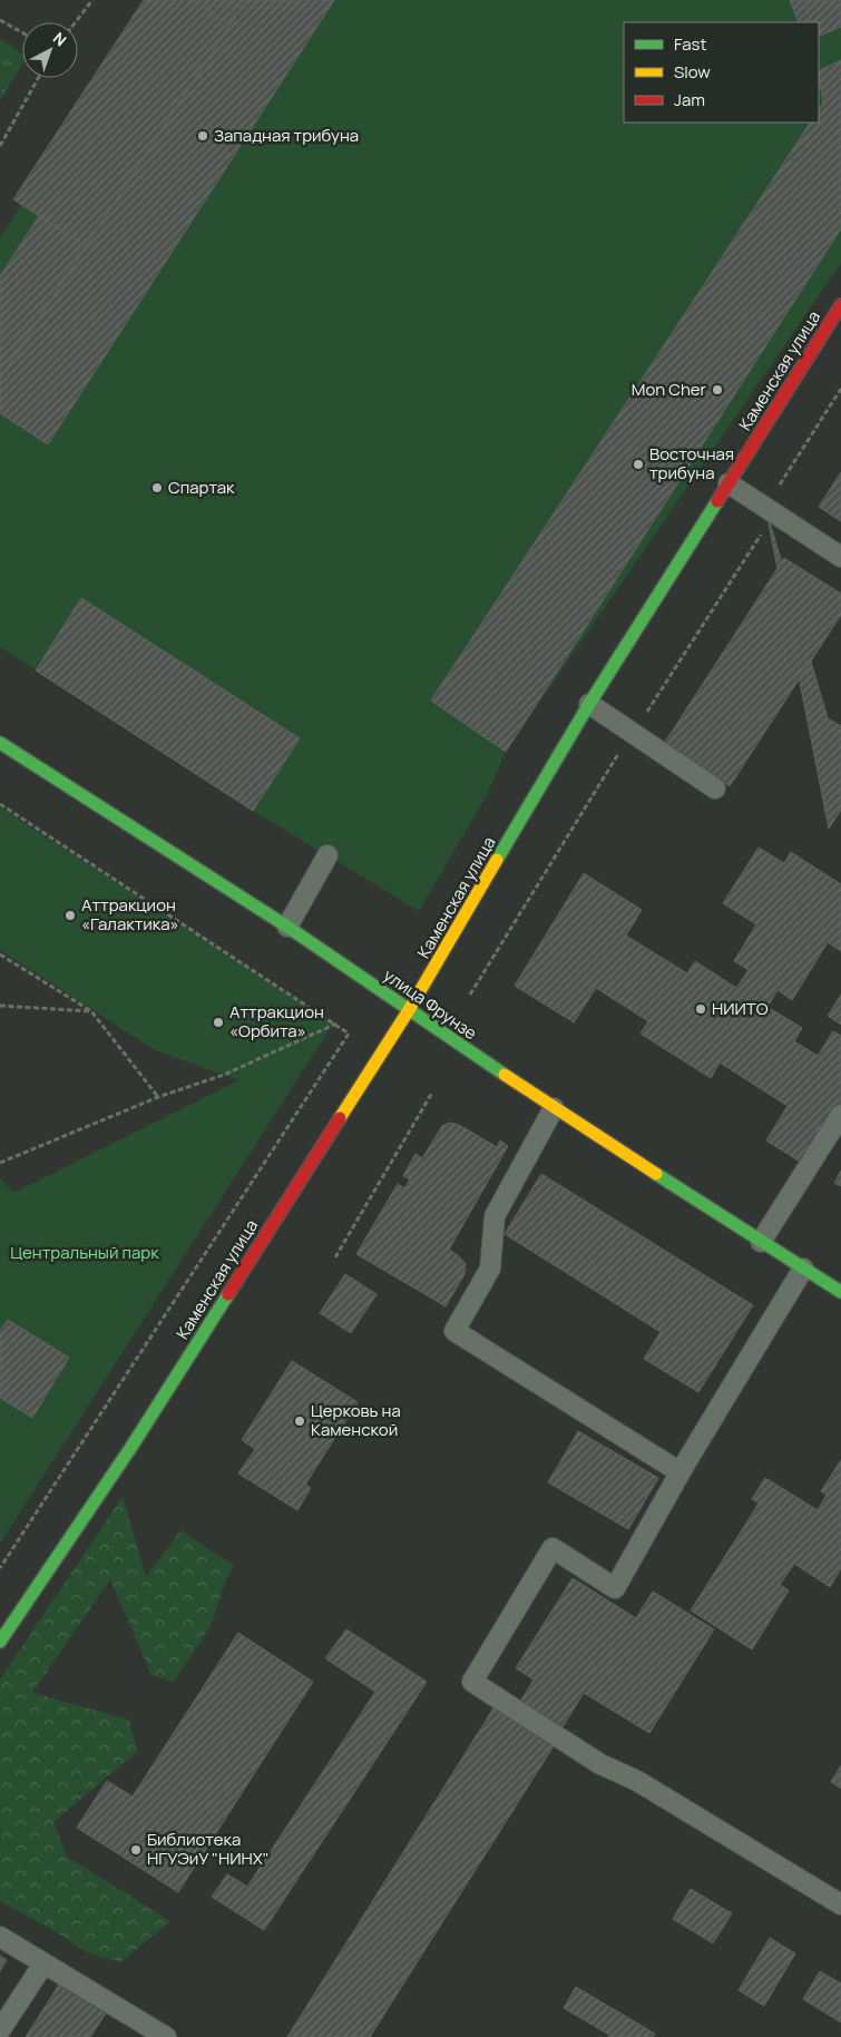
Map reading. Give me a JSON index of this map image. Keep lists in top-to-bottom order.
{
  "streets": {
    "street": ["Каменская улица", "улица Фрунзе"]
  },
  "crossings": [
    ["Каменская улица", "улица Фрунзе"]
  ],
  "parks": ["Центральный парк"],
  "places": [
    "Западная трибуна",
    "Mon Cher",
    "Восточная трибуна",
    "Спартак",
    "Аттракцион «Галактика»",
    "НИИТО",
    "Аттракцион «Орбита»",
    "Церковь на Каменской",
    "Библиотека НГУЭиУ \"НИНХ\""
  ],
  "legend": ["Fast", "Slow", "Jam"],
  "north": "top right"
}
